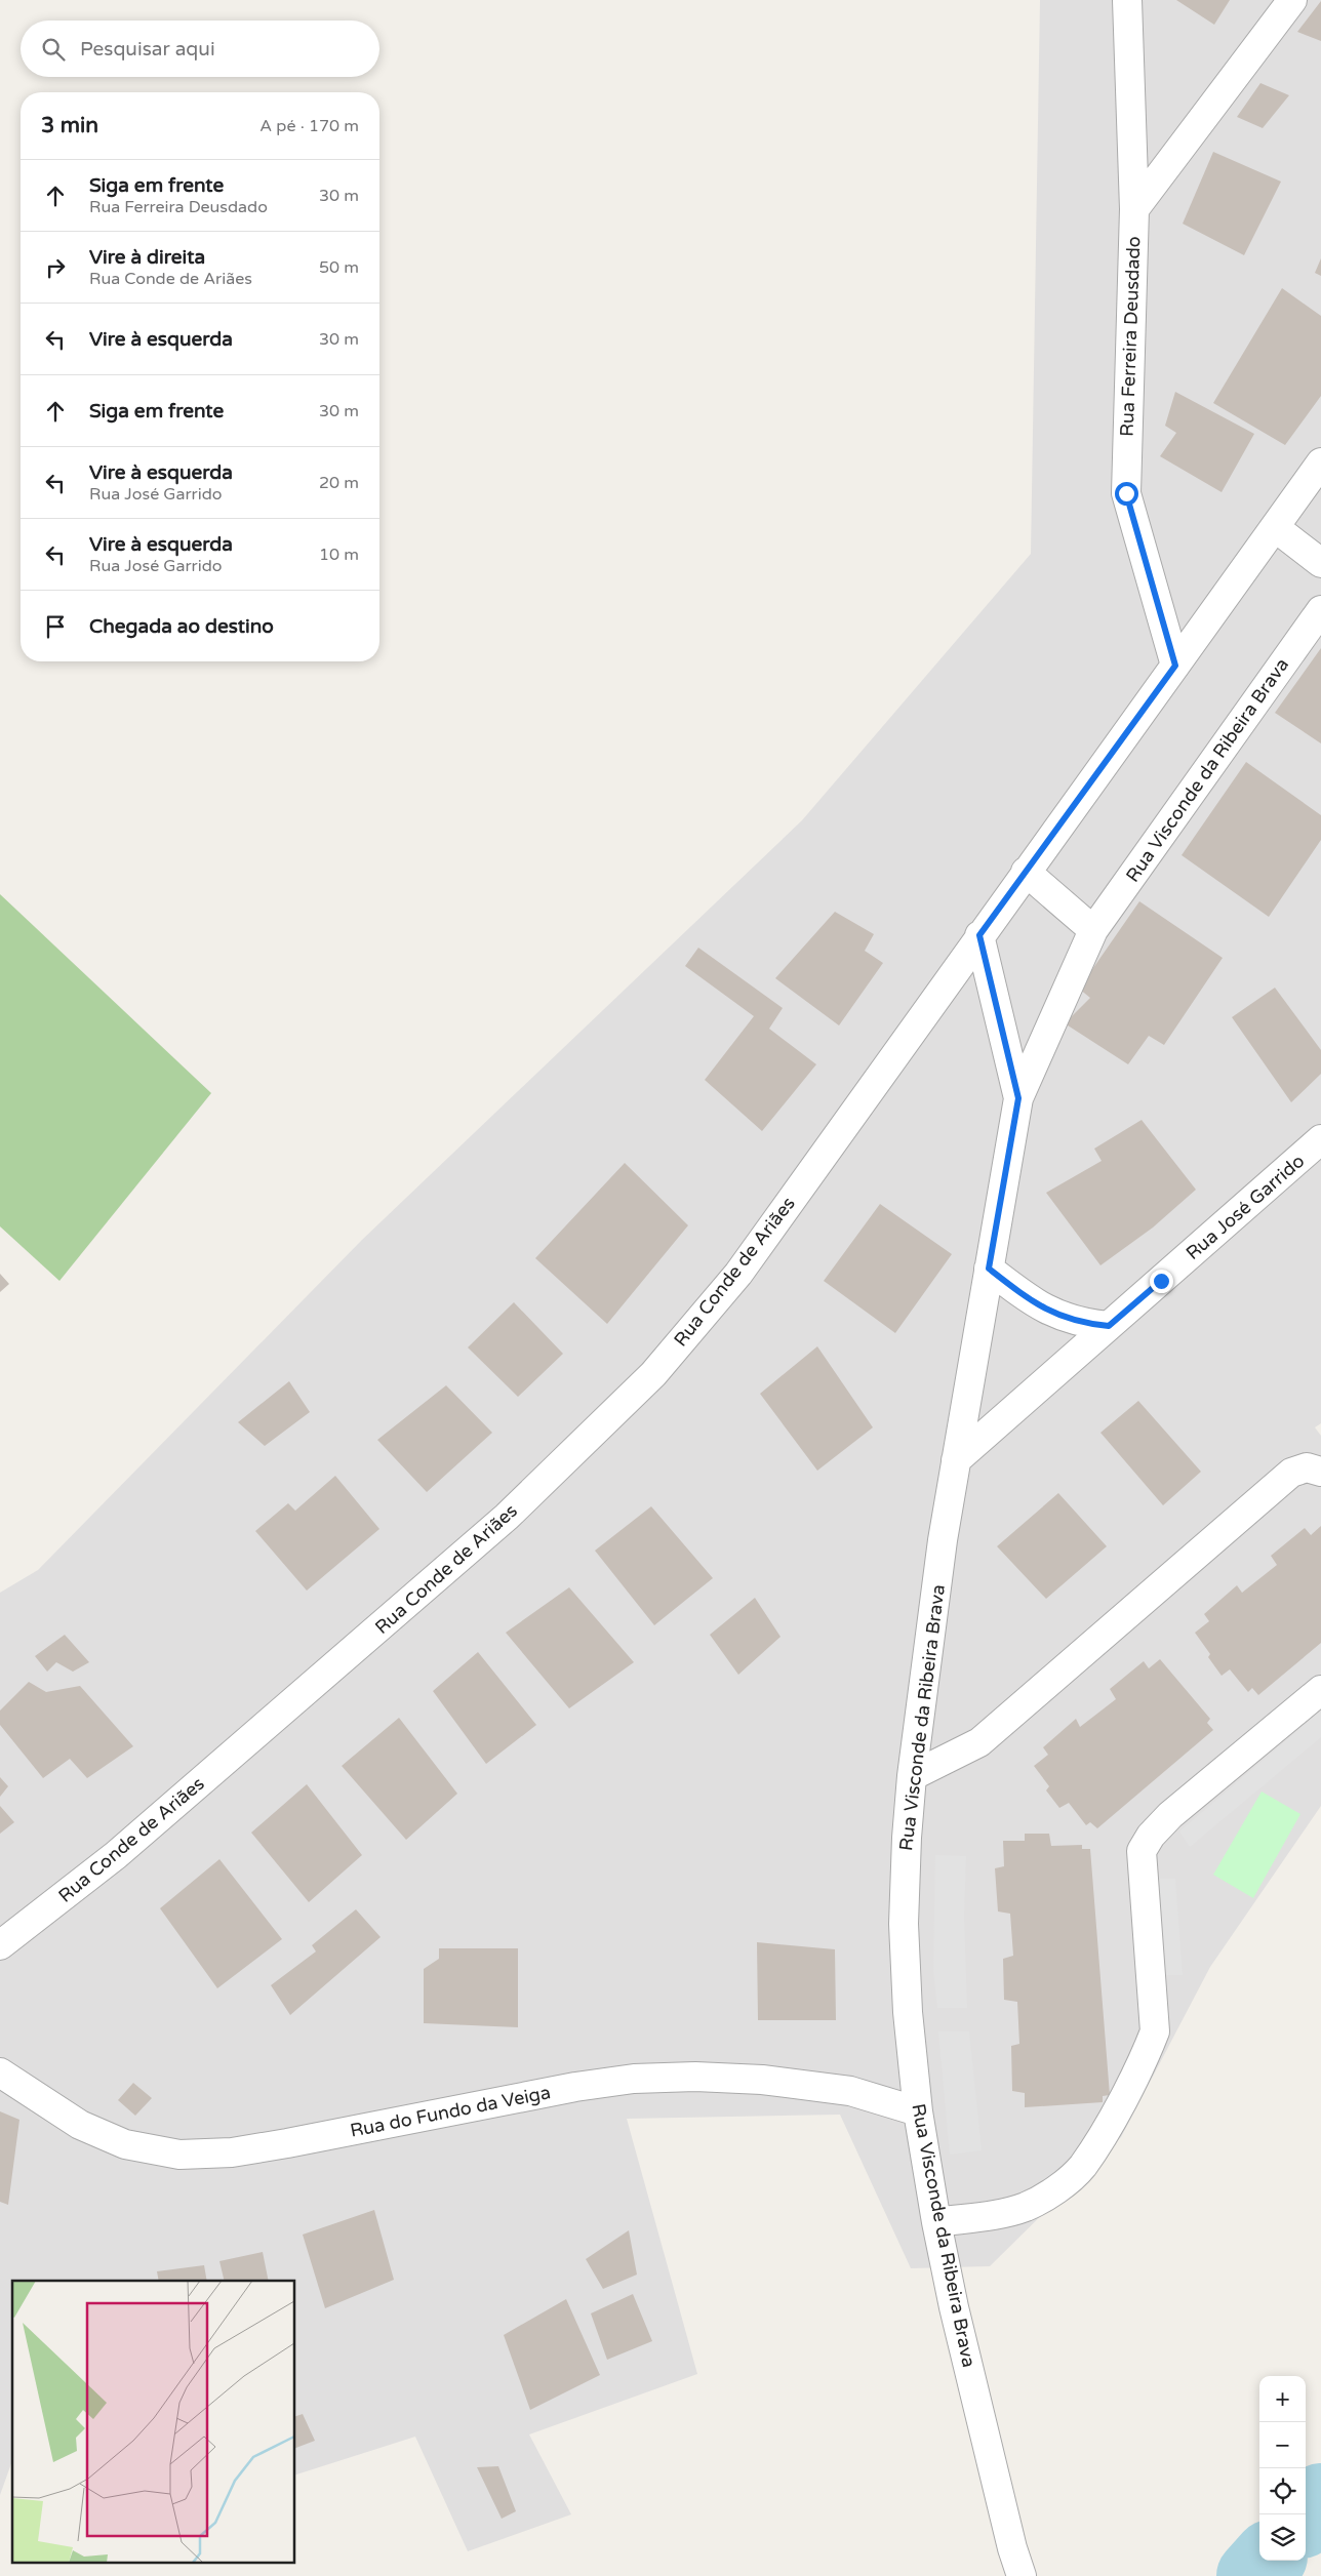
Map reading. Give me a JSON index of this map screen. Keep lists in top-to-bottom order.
{
  "streets": {
    "street": [
      "Rua Ferreira Deusdado",
      "Rua Visconde da Ribeira Brava",
      "Rua José Garrido",
      "Rua Conde de Ariães",
      "Rua do Fundo da Veiga"
    ]
  },
  "crossings": [
    ["Rua Ferreira Deusdado", "Rua Conde de Ariães"],
    ["Rua Visconde da Ribeira Brava", "Rua José Garrido"],
    ["Rua Visconde da Ribeira Brava", "Rua do Fundo da Veiga"]
  ],
  "page": {
    "search": "Pesquisar aqui",
    "heading": ["3 min", "A pé · 170 m"],
    "list": [
      ["Siga em frente", "Rua Ferreira Deusdado", "30 m"],
      ["Vire à direita", "Rua Conde de Ariães", "50 m"],
      ["Vire à esquerda", "30 m"],
      ["Siga em frente", "30 m"],
      ["Vire à esquerda", "Rua José Garrido", "20 m"],
      ["Vire à esquerda", "Rua José Garrido", "10 m"],
      "Chegada ao destino"
    ],
    "map_buttons": ["+", "−"]
  }
}
